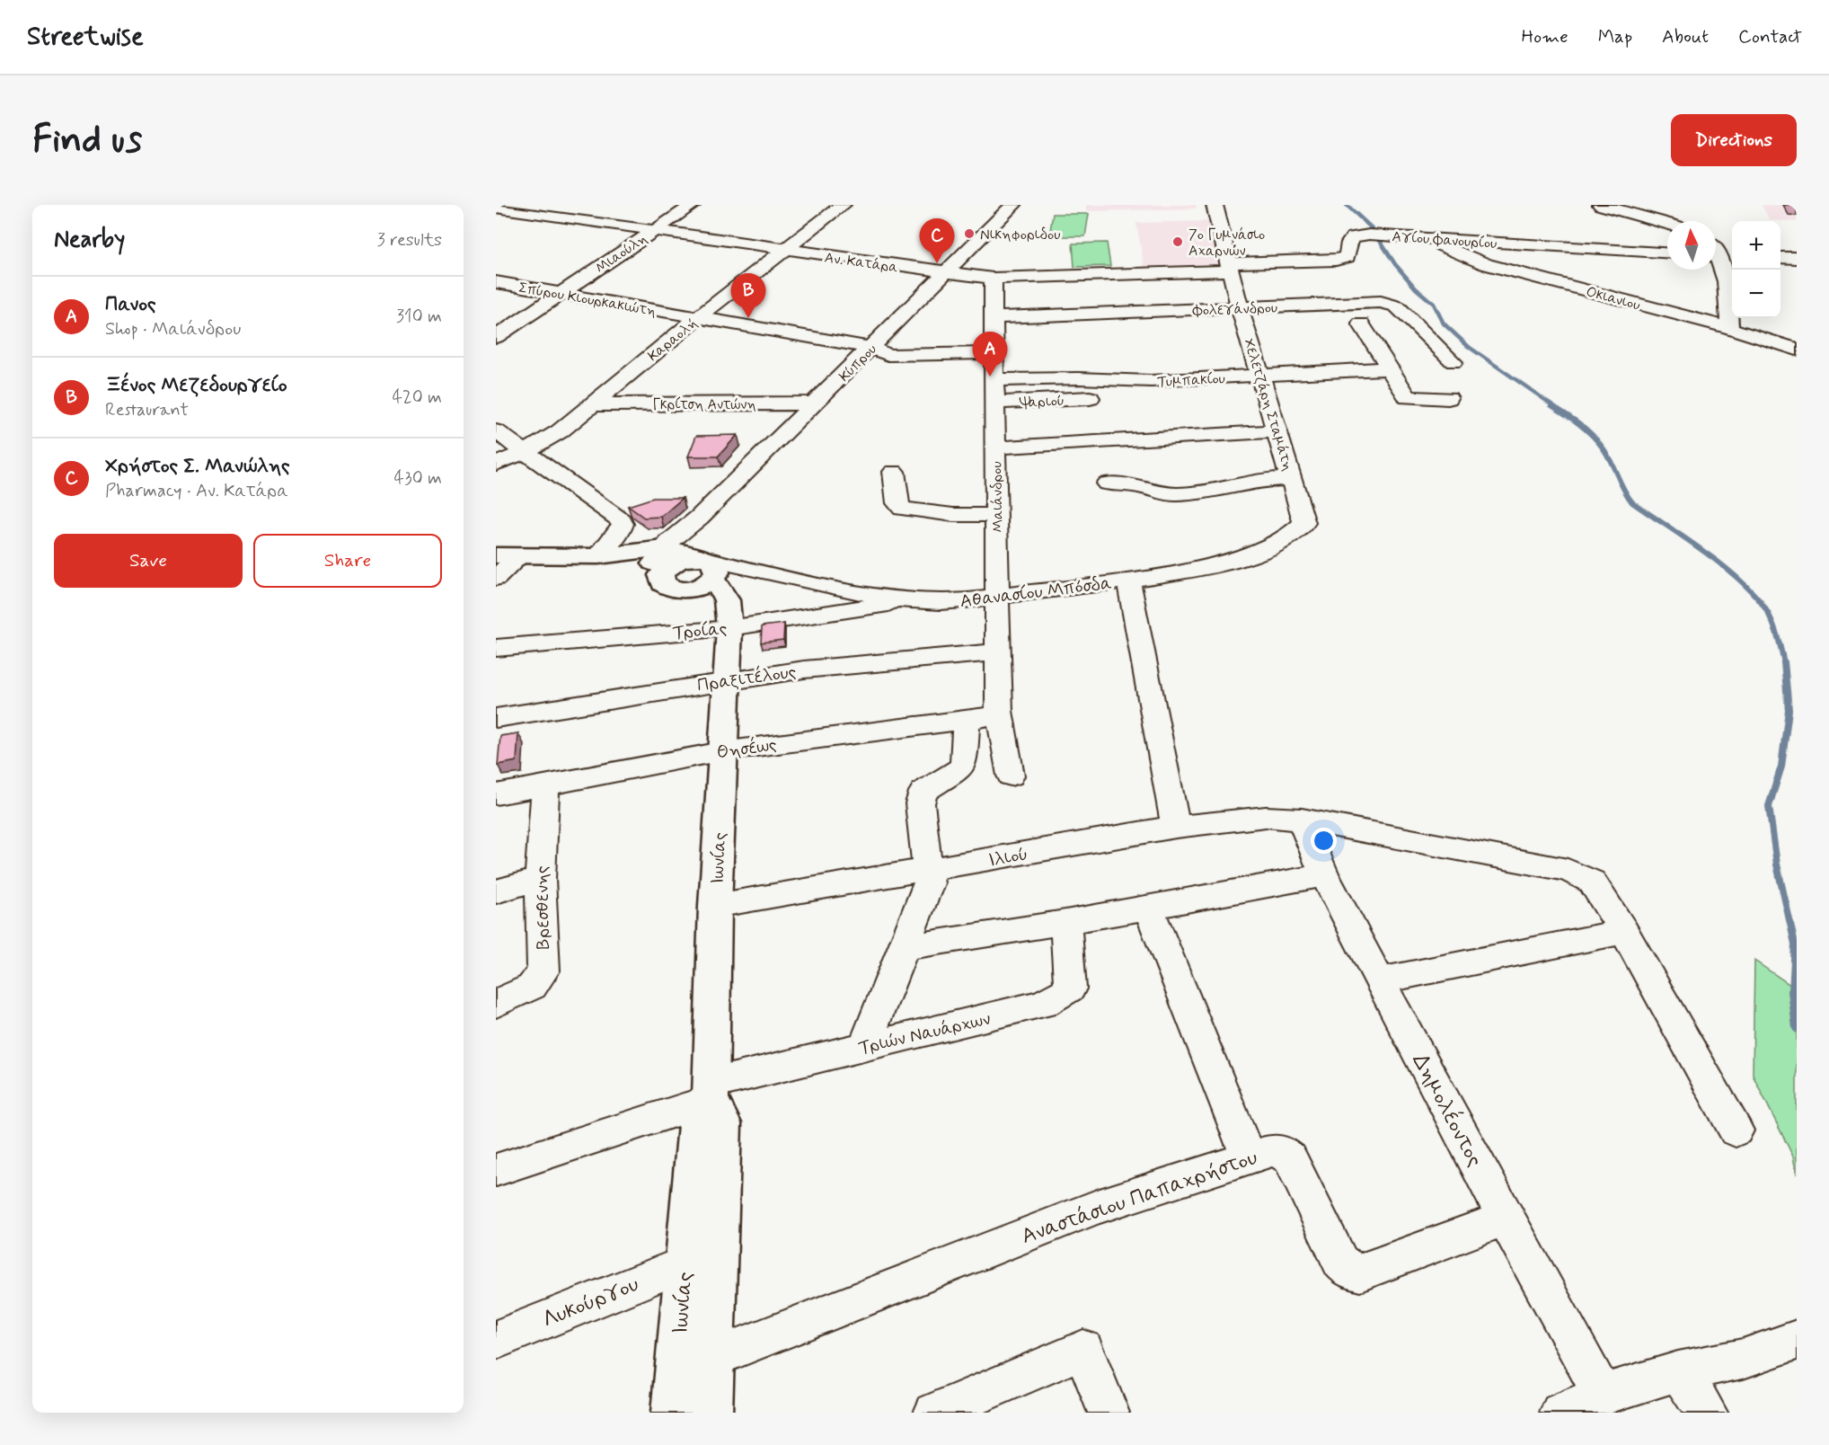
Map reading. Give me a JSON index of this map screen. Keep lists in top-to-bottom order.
{
  "streets": {
    "main road": ["Αθανασίου Μπόσδα", "Ιωνίας"],
    "street": [
      "Αγίου Φανουρίου",
      "Μιαούλη",
      "Αν. Κατάρα",
      "Οκιανιου",
      "Σπύρου Κιουρκακιώτη",
      "Φολεγάνδρου",
      "Καραολή",
      "Κύπρου",
      "Τυμπακίου",
      "Ψαριού",
      "Γκρίτση Αντώνη",
      "Χελετζάρη Σταμάτη",
      "Μαιάνδρου",
      "Τροίας",
      "Πραξιτέλους",
      "Θησέως",
      "Ιλιού",
      "Βρεσθενης",
      "Τριών Ναυάρχων",
      "Δημολέοντος",
      "Αναστάσιου Παπαχρήστου",
      "Λυκούργου"
    ]
  },
  "crossings": [
    ["Αγίου Φανουρίου", "Αν. Κατάρα"],
    ["Αγίου Φανουρίου", "Οκιανιου"],
    ["Αγίου Φανουρίου", "Χελετζάρη Σταμάτη"],
    ["Μιαούλη", "Αν. Κατάρα"],
    ["Μιαούλη", "Σπύρου Κιουρκακιώτη"],
    ["Αν. Κατάρα", "Καραολή"],
    ["Αν. Κατάρα", "Κύπρου"],
    ["Αν. Κατάρα", "Χελετζάρη Σταμάτη"],
    ["Αν. Κατάρα", "Μαιάνδρου"],
    ["Σπύρου Κιουρκακιώτη", "Καραολή"],
    ["Σπύρου Κιουρκακιώτη", "Κύπρου"],
    ["Σπύρου Κιουρκακιώτη", "Μαιάνδρου"],
    ["Φολεγάνδρου", "Χελετζάρη Σταμάτη"],
    ["Φολεγάνδρου", "Μαιάνδρου"],
    ["Καραολή", "Γκρίτση Αντώνη"],
    ["Κύπρου", "Γκρίτση Αντώνη"],
    ["Κύπρου", "Αθανασίου Μπόσδα"],
    ["Κύπρου", "Ιωνίας"],
    ["Τυμπακίου", "Ψαριού"],
    ["Τυμπακίου", "Χελετζάρη Σταμάτη"],
    ["Τυμπακίου", "Μαιάνδρου"],
    ["Ψαριού", "Μαιάνδρου"],
    ["Χελετζάρη Σταμάτη", "Αθανασίου Μπόσδα"],
    ["Μαιάνδρου", "Αθανασίου Μπόσδα"],
    ["Μαιάνδρου", "Πραξιτέλους"],
    ["Μαιάνδρου", "Θησέως"],
    ["Αθανασίου Μπόσδα", "Τροίας"],
    ["Αθανασίου Μπόσδα", "Ιωνίας"],
    ["Τροίας", "Ιωνίας"],
    ["Πραξιτέλους", "Ιωνίας"],
    ["Θησέως", "Ιωνίας"],
    ["Θησέως", "Βρεσθενης"],
    ["Ιλιού", "Ιωνίας"],
    ["Ιλιού", "Δημολέοντος"],
    ["Ιωνίας", "Τριών Ναυάρχων"],
    ["Ιωνίας", "Αναστάσιου Παπαχρήστου"],
    ["Ιωνίας", "Λυκούργου"],
    ["Δημολέοντος", "Αναστάσιου Παπαχρήστου"]
  ],
  "places": ["Νικηφοριδου", "7ο Γυμνάσιο Αχαρνών"],
  "north": "top",
  "page": {
    "header": "Streetwise",
    "nav": [
      "Home",
      "Map",
      "About",
      "Contact"
    ],
    "buttons": [
      "Directions",
      ["Save", "Share"]
    ],
    "title": "Find us",
    "heading": ["Nearby", "3 results"],
    "pins": ["C", "B", "A"],
    "map_buttons": ["+", "−"],
    "list": [
      {
        "mark": "A",
        "name": "Πανος",
        "note": "Shop · Μαιάνδρου",
        "value": "310 m"
      },
      {
        "mark": "B",
        "name": "Ξένος Μεζεδουργείο",
        "note": "Restaurant",
        "value": "420 m"
      },
      {
        "mark": "C",
        "name": "Χρήστος Σ. Μανώλης",
        "note": "Pharmacy · Αν. Κατάρα",
        "value": "430 m"
      }
    ]
  }
}
